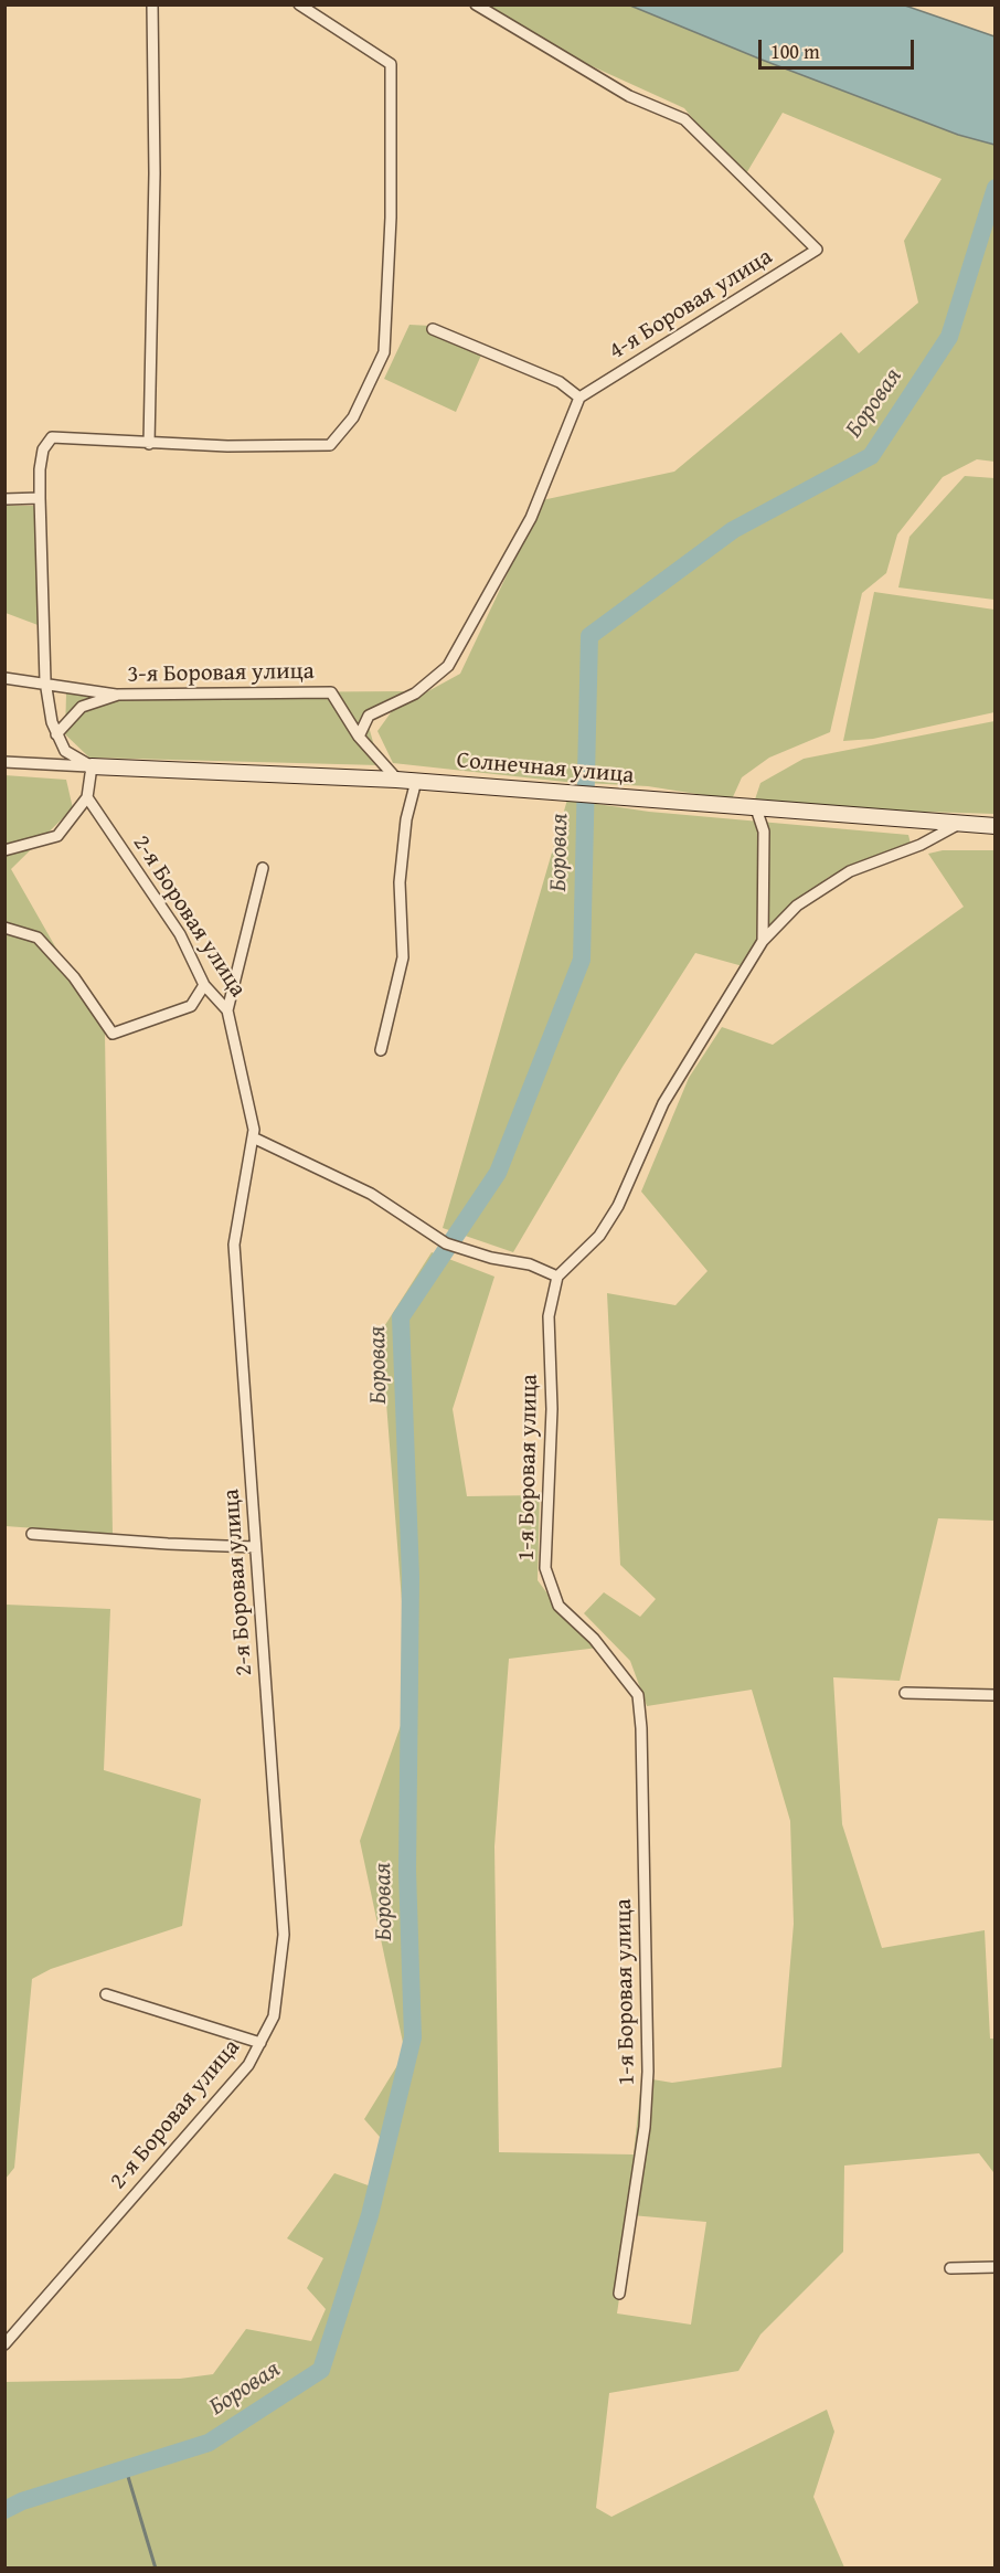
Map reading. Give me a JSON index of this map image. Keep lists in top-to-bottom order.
{
  "streets": {
    "street": [
      "4-я Боровая улица",
      "3-я Боровая улица",
      "Солнечная улица",
      "2-я Боровая улица",
      "1-я Боровая улица"
    ]
  },
  "crossings": [
    ["3-я Боровая улица", "Солнечная улица"]
  ],
  "water": ["Боровая"],
  "scale_bar": "100 m"
}
